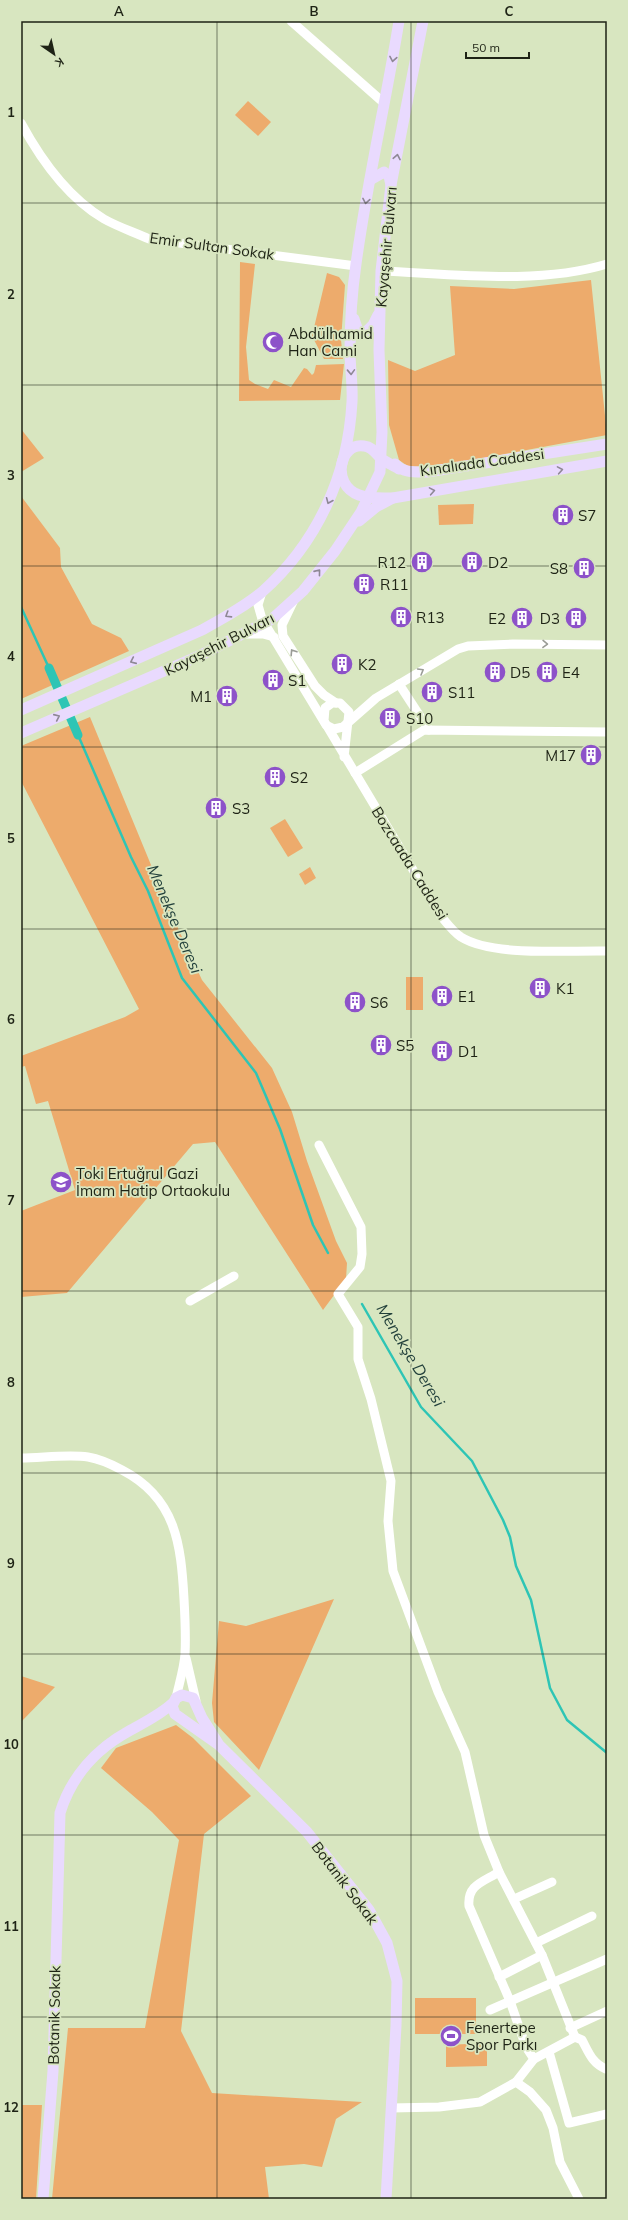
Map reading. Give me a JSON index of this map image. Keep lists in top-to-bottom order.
{
  "streets": {
    "main road": ["Kayaşehir Bulvarı", "Kınalıada Caddesi", "Botanik Sokak"],
    "street": ["Emir Sultan Sokak", "Bozcaada Caddesi"]
  },
  "crossings": [
    ["Emir Sultan Sokak", "Kayaşehir Bulvarı"],
    ["Kayaşehir Bulvarı", "Kınalıada Caddesi"],
    ["Kayaşehir Bulvarı", "Bozcaada Caddesi"]
  ],
  "water": ["Menekşe Deresi"],
  "places": {
    "mosque": ["Abdülhamid Han Cami"],
    "building": [
      "S7",
      "R12",
      "D2",
      "S8",
      "R11",
      "R13",
      "E2",
      "D3",
      "K2",
      "D5",
      "E4",
      "S1",
      "S11",
      "M1",
      "S10",
      "M17",
      "S2",
      "S3",
      "K1",
      "E1",
      "S6",
      "S5",
      "D1"
    ],
    "school or university": ["Toki Ertuğrul Gazi İmam Hatip Ortaokulu"],
    "sports": ["Fenertepe Spor Parkı"]
  },
  "scale_bar": "50 m",
  "north": "bottom right",
  "grid": {
    "columns": ["A", "B", "C"],
    "rows": [
      "1",
      "2",
      "3",
      "4",
      "5",
      "6",
      "7",
      "8",
      "9",
      "10",
      "11",
      "12"
    ]
  }
}
